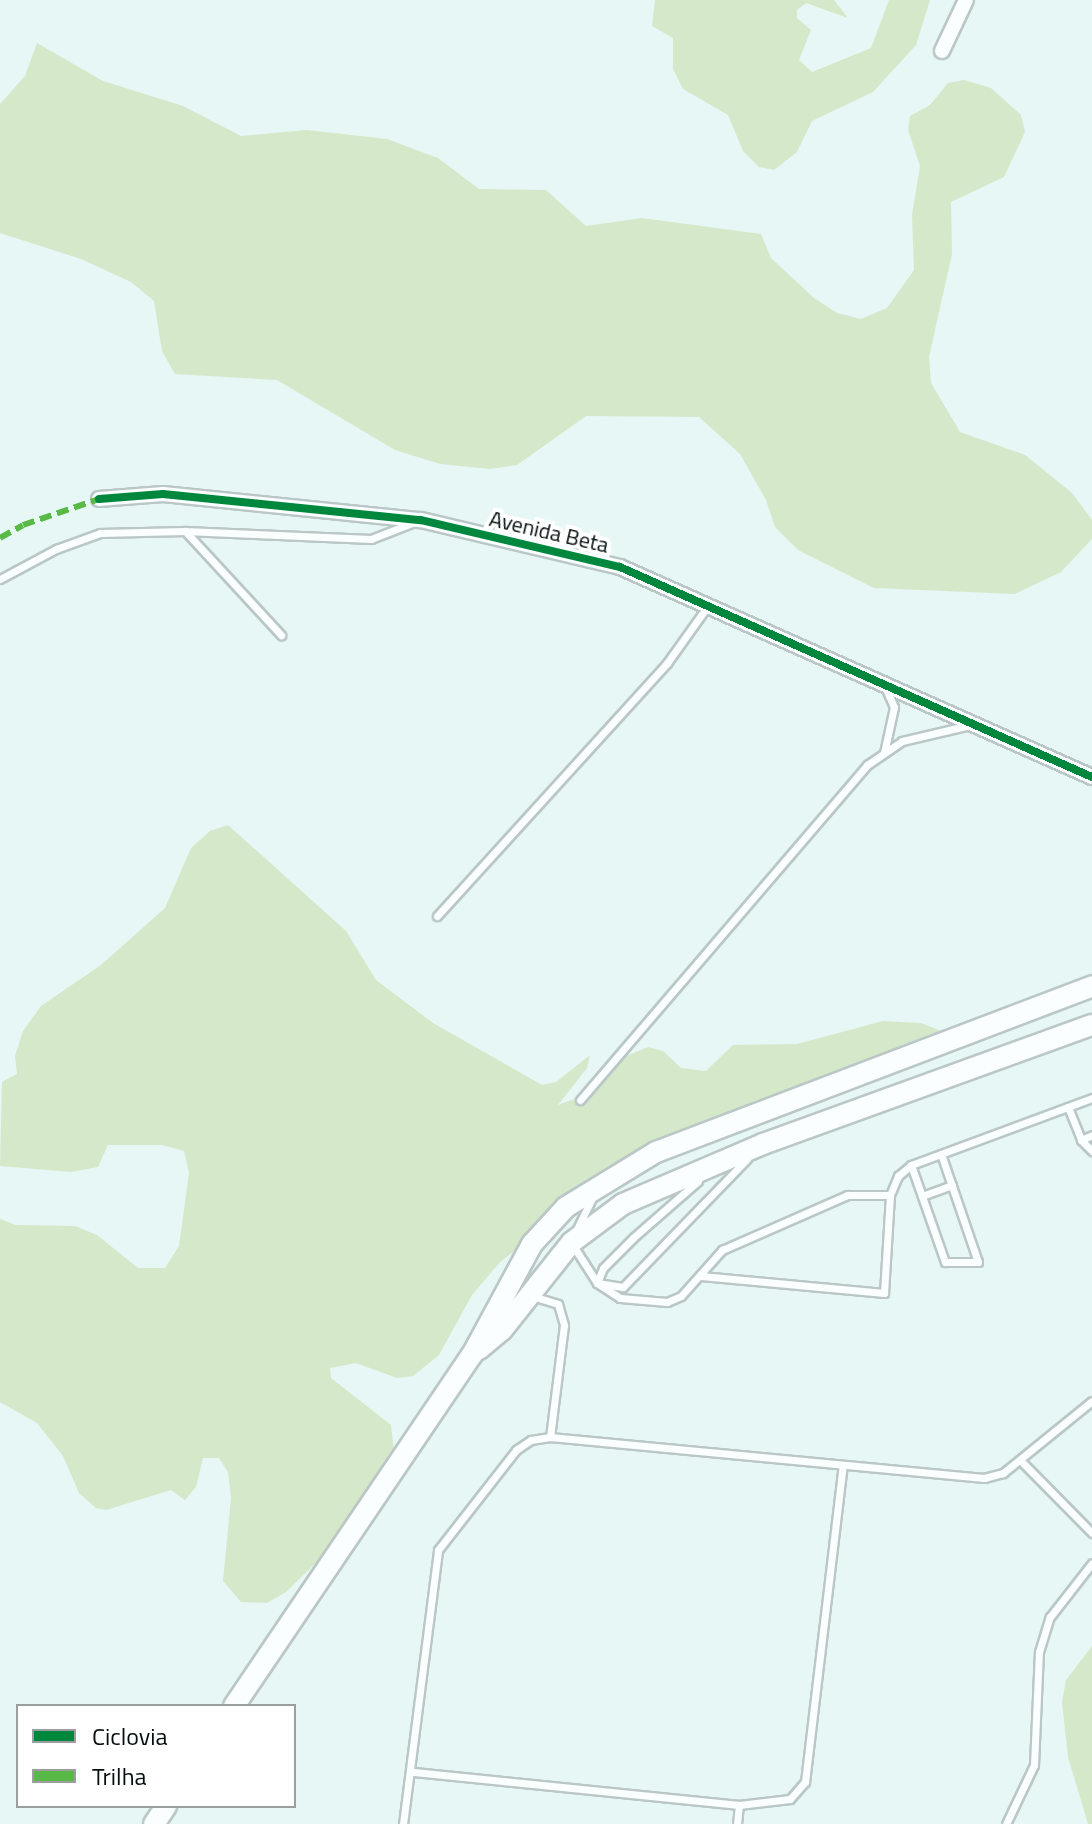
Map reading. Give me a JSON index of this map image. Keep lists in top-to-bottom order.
{
  "streets": {
    "street": ["Avenida Beta"]
  },
  "legend": ["Ciclovia", "Trilha"]
}
